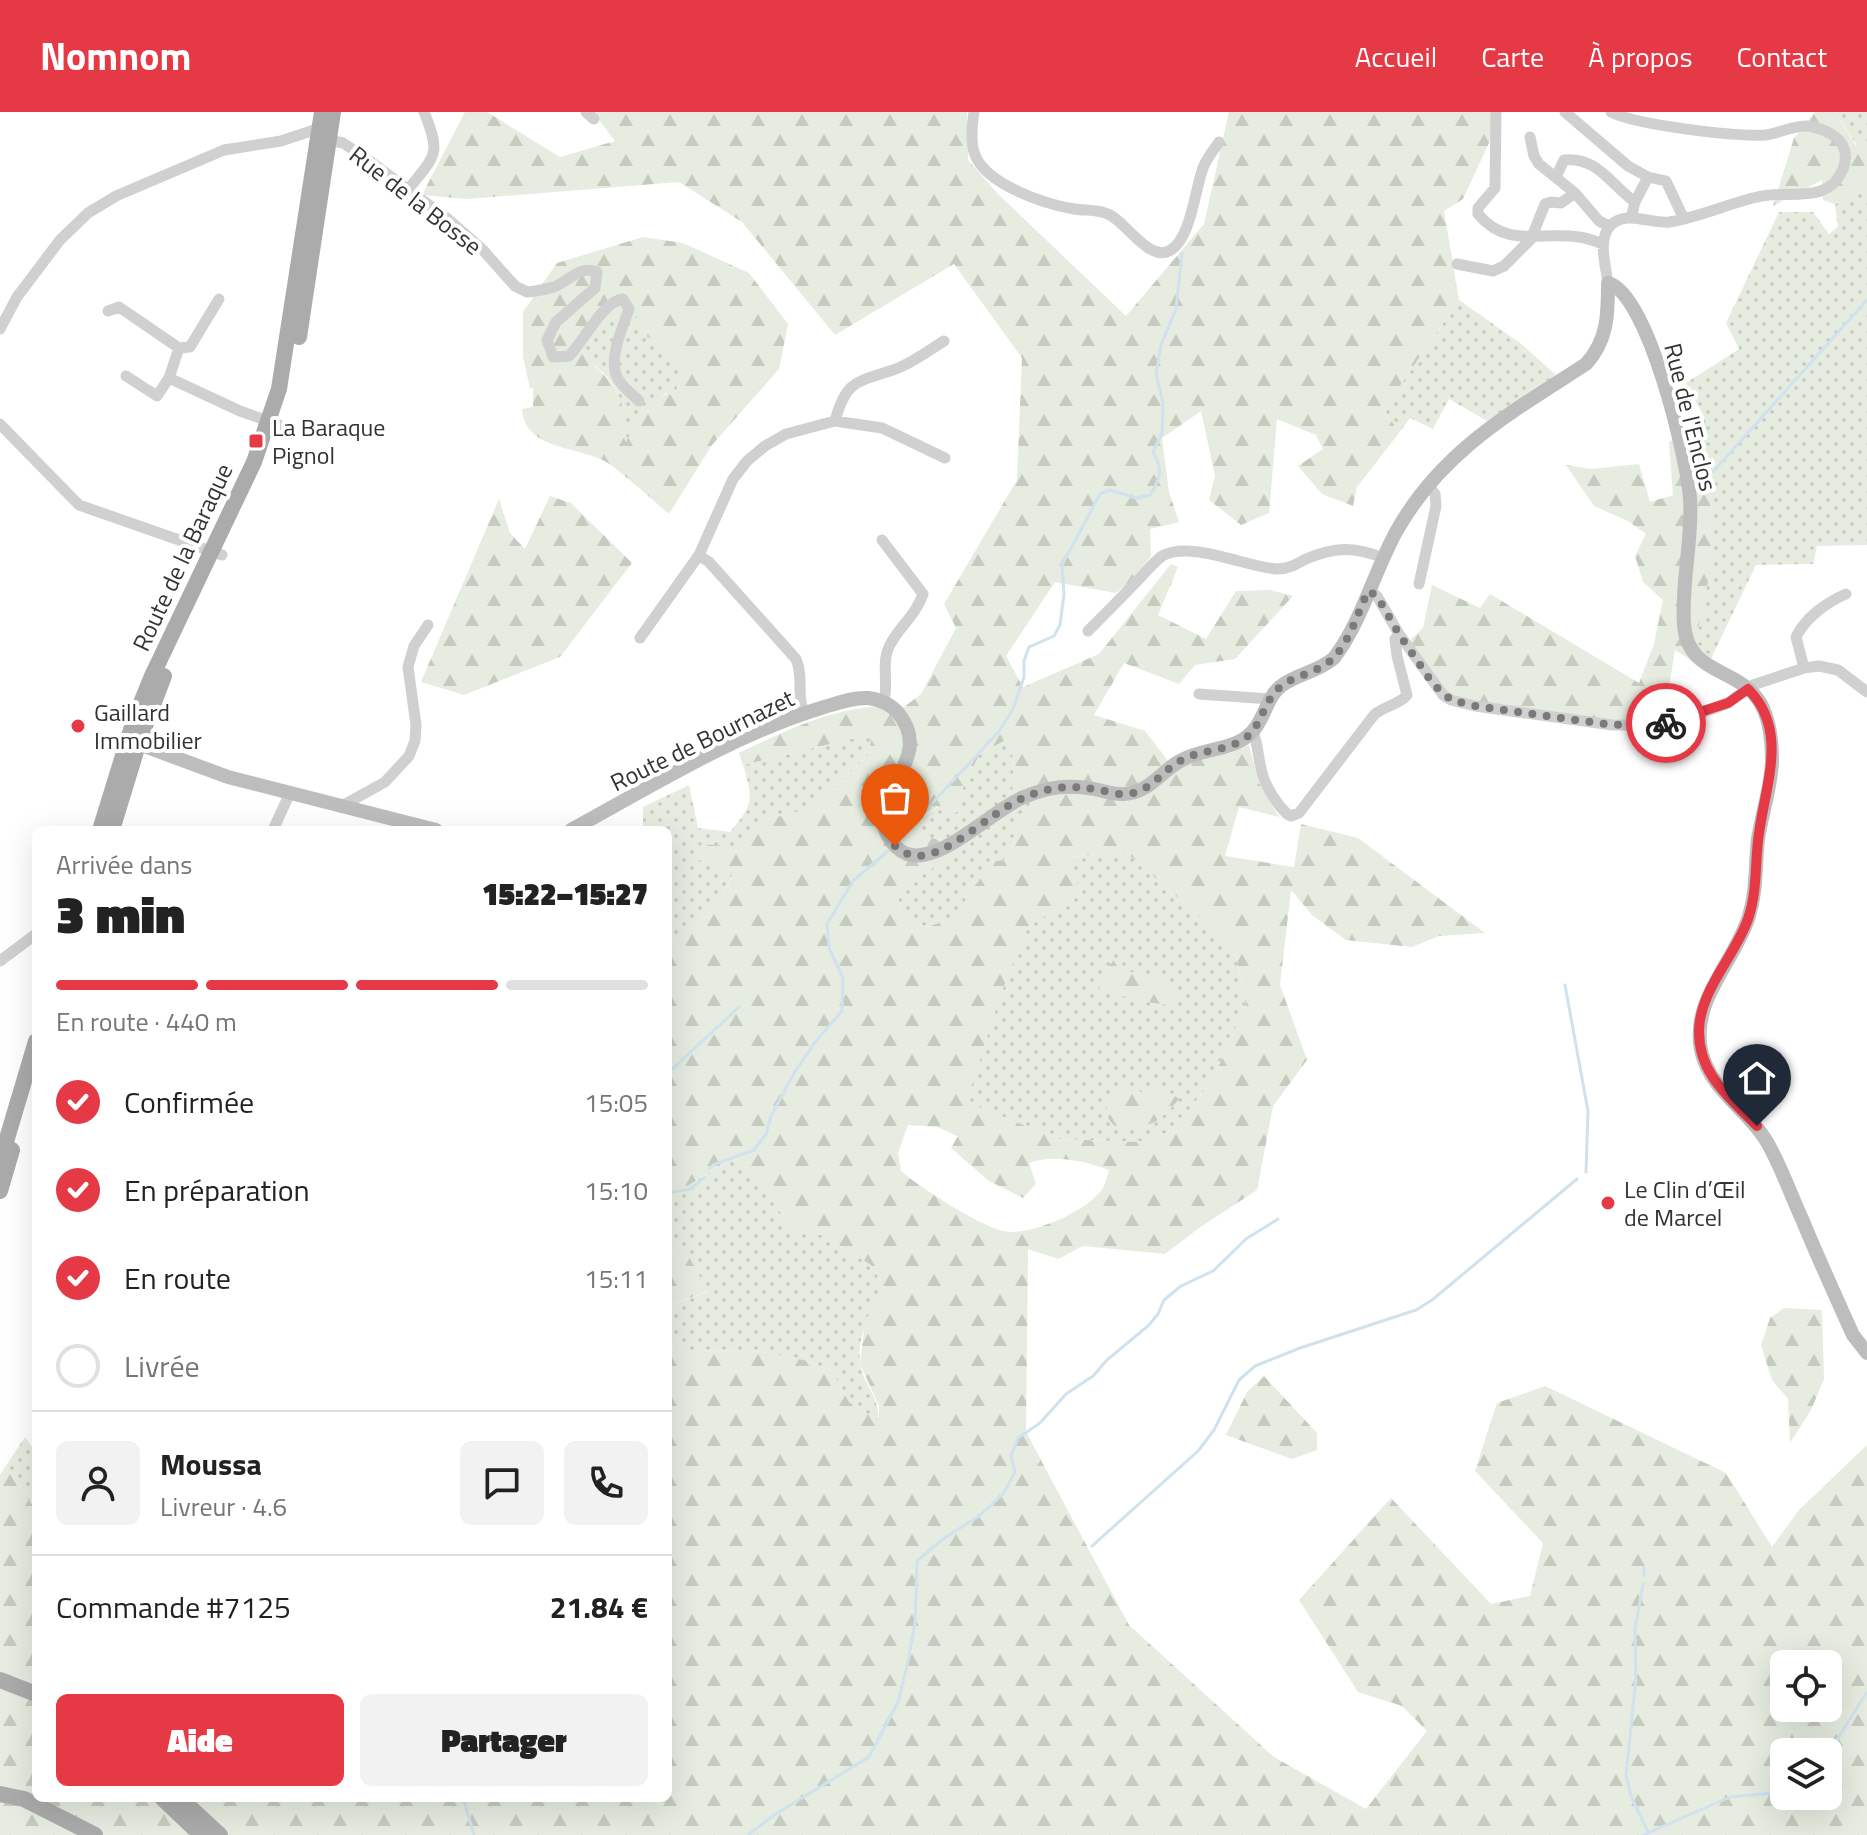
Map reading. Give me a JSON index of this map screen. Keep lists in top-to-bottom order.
{
  "streets": {
    "main road": ["Route de la Baraque"],
    "street": ["Rue de la Bosse", "Rue de l'Enclos", "Route de Bournazet"]
  },
  "crossings": [
    ["Rue de la Bosse", "Route de la Baraque"]
  ],
  "places": {
    "transit": ["La Baraque Pignol"],
    "other": ["Gaillard Immobilier", "Le Clin d’Œil de Marcel"]
  },
  "page": {
    "header": "Nomnom",
    "nav": [
      "Accueil",
      "Carte",
      "À propos",
      "Contact"
    ],
    "heading": ["3 min", "Arrivée dans", "15:22–15:27"],
    "panel": [
      "Moussa",
      "Livreur · 4.6",
      "Commande #7125",
      "21.84 €"
    ],
    "bar": "En route · 440 m",
    "list": [
      ["Confirmée", "15:05"],
      ["En préparation", "15:10"],
      ["En route", "15:11"],
      "Livrée"
    ],
    "buttons": ["Aide", "Partager"]
  }
}
